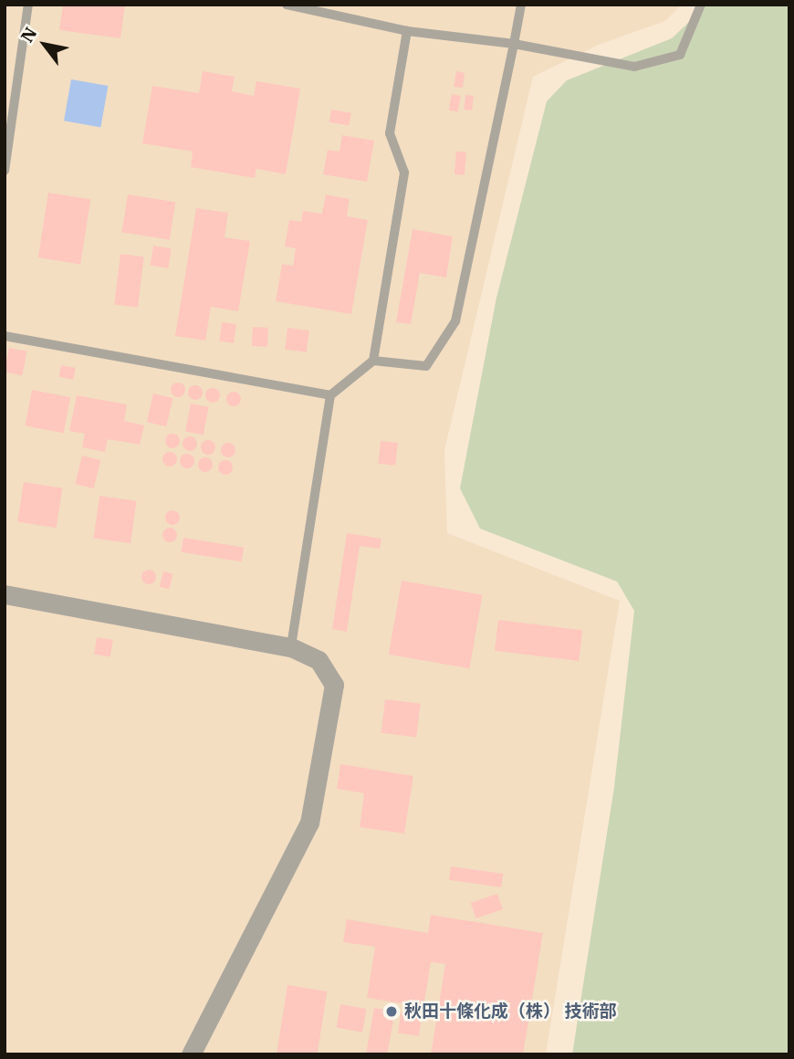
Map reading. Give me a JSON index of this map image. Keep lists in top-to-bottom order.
{
  "places": ["秋田十條化成（株） 技術部"],
  "north": "top left"
}
